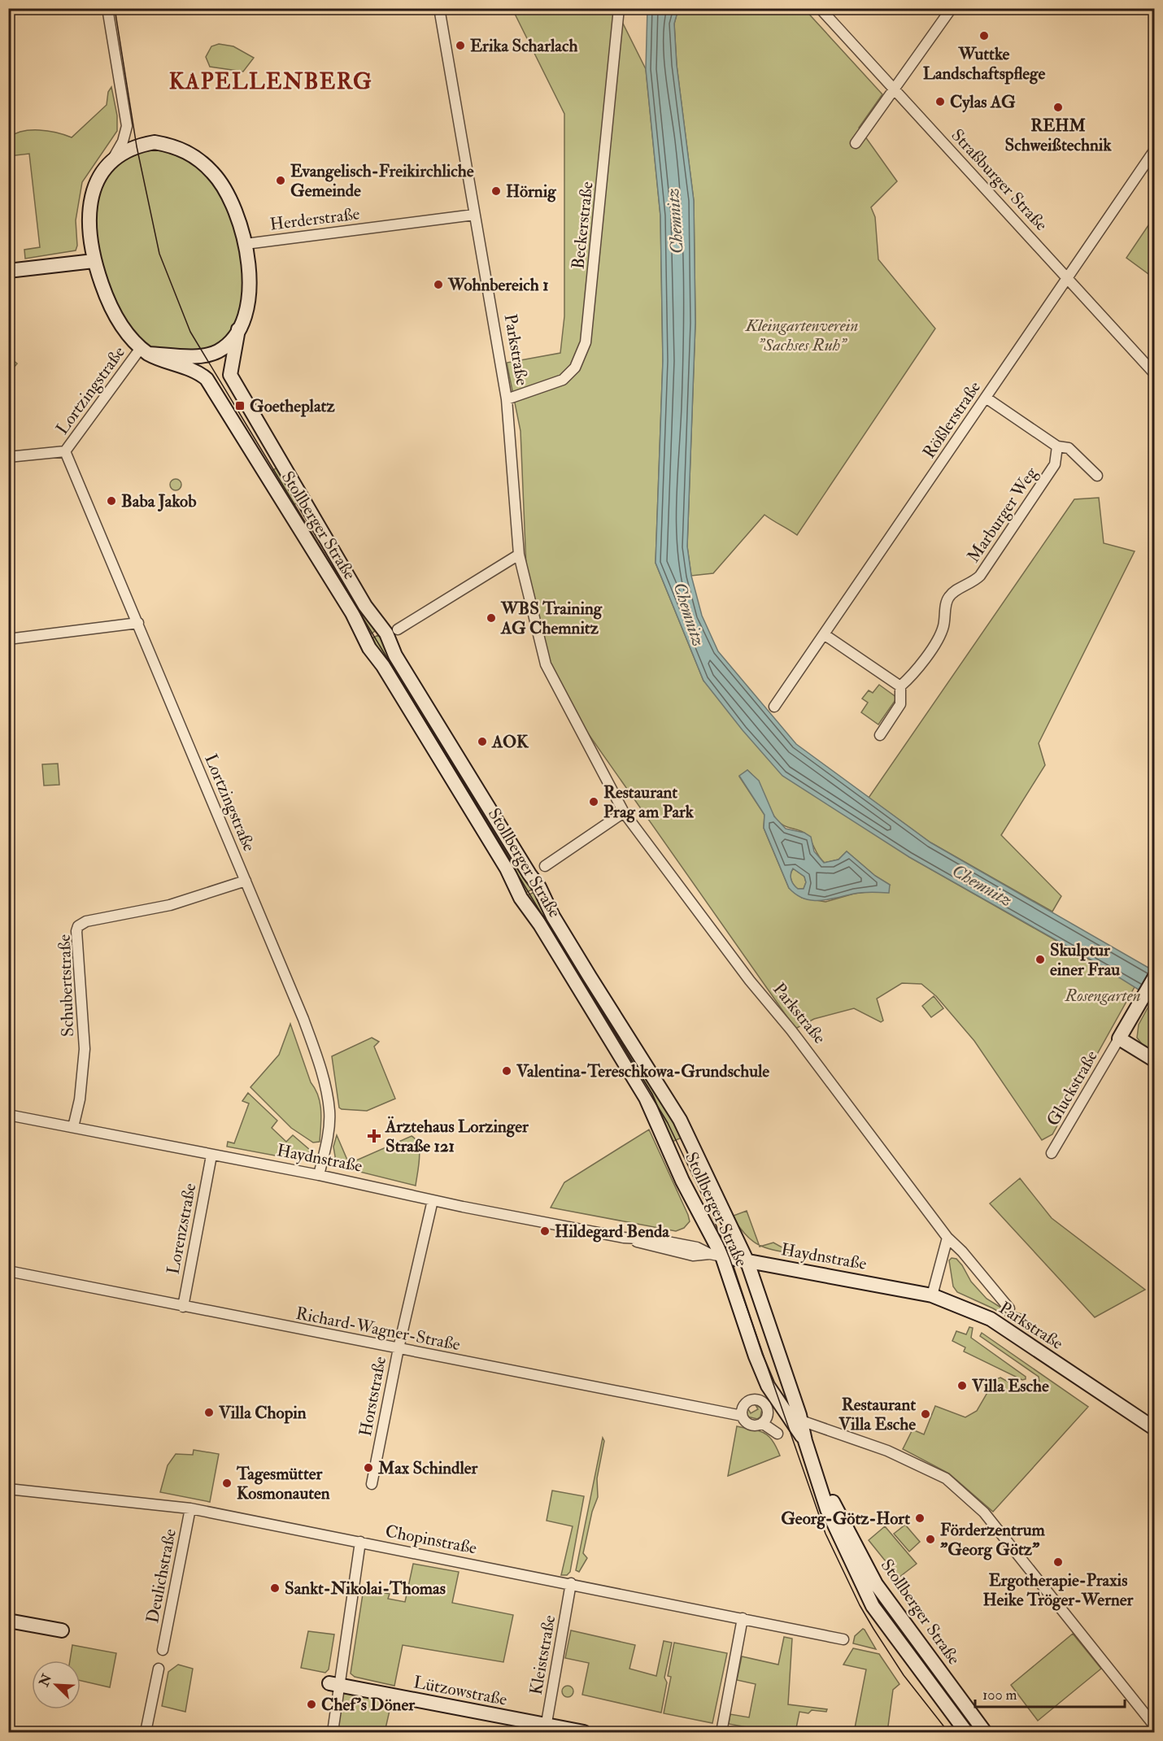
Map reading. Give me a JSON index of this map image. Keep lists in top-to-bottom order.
{
  "streets": {
    "main road": [
      "Parkstraße",
      "Stollberger Straße",
      "Haydnstraße",
      "Lützowstraße"
    ],
    "street": [
      "Straßburger Straße",
      "Herderstraße",
      "Beckerstraße",
      "Lortzingstraße",
      "Rößlerstraße",
      "Marburger Weg",
      "Schubertstraße",
      "Gluckstraße",
      "Lorenzstraße",
      "Richard-Wagner-Straße",
      "Horststraße",
      "Chopinstraße",
      "Deulichstraße",
      "Kleiststraße"
    ]
  },
  "crossings": [
    ["Straßburger Straße", "Rößlerstraße"],
    ["Herderstraße", "Parkstraße"],
    ["Beckerstraße", "Parkstraße"],
    ["Parkstraße", "Haydnstraße"],
    ["Lortzingstraße", "Stollberger Straße"],
    ["Lortzingstraße", "Schubertstraße"],
    ["Lortzingstraße", "Haydnstraße"],
    ["Stollberger Straße", "Haydnstraße"],
    ["Schubertstraße", "Haydnstraße"],
    ["Haydnstraße", "Lorenzstraße"],
    ["Haydnstraße", "Horststraße"],
    ["Lorenzstraße", "Richard-Wagner-Straße"],
    ["Richard-Wagner-Straße", "Horststraße"],
    ["Chopinstraße", "Deulichstraße"],
    ["Chopinstraße", "Kleiststraße"],
    ["Kleiststraße", "Lützowstraße"]
  ],
  "districts": ["KAPELLENBERG"],
  "water": ["Chemnitz"],
  "parks": ["Kleingartenverein \"Sachses Ruh\"", "Rosengarten"],
  "places": {
    "other": [
      "Wuttke Landschaftspflege",
      "Erika Scharlach",
      "Cylas AG",
      "REHM Schweißtechnik",
      "Evangelisch-Freikirchliche Gemeinde",
      "Hörnig",
      "Wohnbereich 1",
      "Baba Jakob",
      "WBS Training AG Chemnitz",
      "AOK",
      "Restaurant Prag am Park",
      "Skulptur einer Frau",
      "Valentina-Tereschkowa-Grundschule",
      "Hildegard Benda",
      "Villa Esche",
      "Villa Chopin",
      "Restaurant Villa Esche",
      "Max Schindler",
      "Tagesmütter Kosmonauten",
      "Georg-Götz-Hort",
      "Förderzentrum \"Georg Götz\"",
      "Ergotherapie-Praxis Heike Tröger-Werner",
      "Sankt-Nikolai-Thomas",
      "Chef's Döner"
    ],
    "transit": ["Goetheplatz"],
    "health": ["Ärztehaus Lorzinger Straße 121"]
  },
  "scale_bar": "100 m",
  "north": "top left"
}
